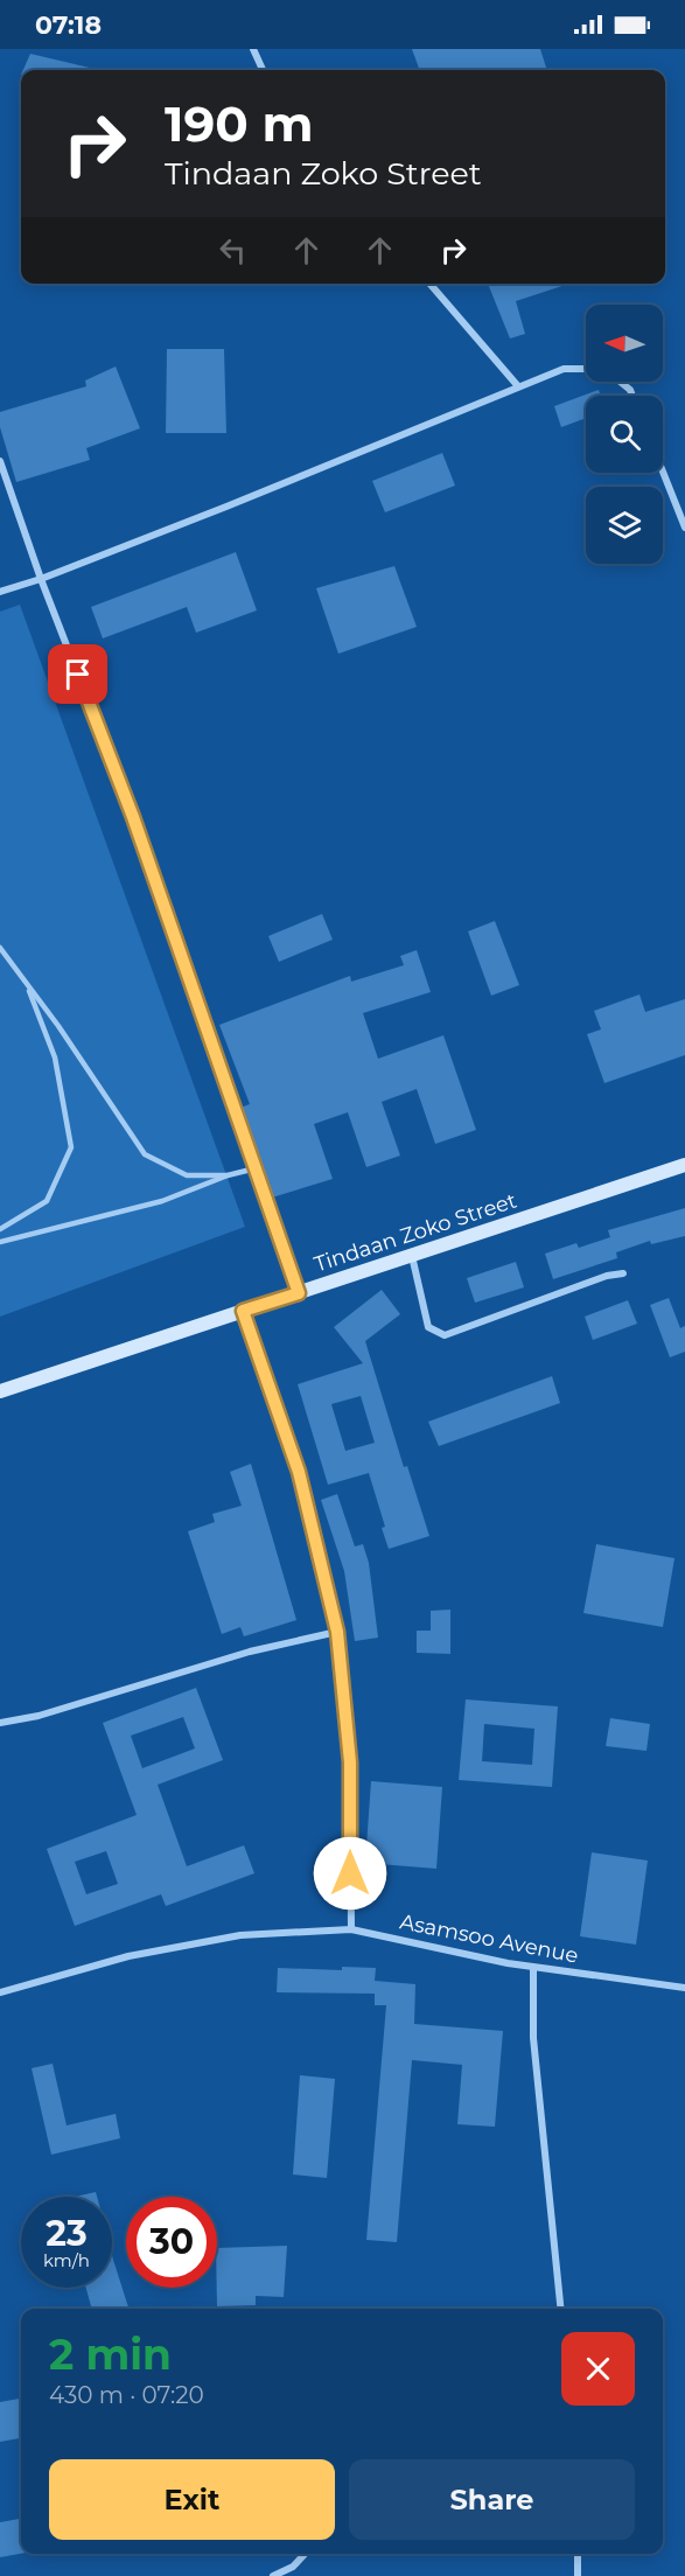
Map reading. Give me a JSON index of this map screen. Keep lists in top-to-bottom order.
{
  "streets": {
    "main road": ["Tindaan Zoko Street"],
    "street": ["Asamsoo Avenue"]
  },
  "north": "left",
  "page": {
    "status": "07:18",
    "turn": ["190 m", "Tindaan Zoko Street"],
    "speed": "23 km/h",
    "limit": "30",
    "heading": ["2 min", "430 m · 07:20"],
    "buttons": ["Exit", "Share"]
  }
}
